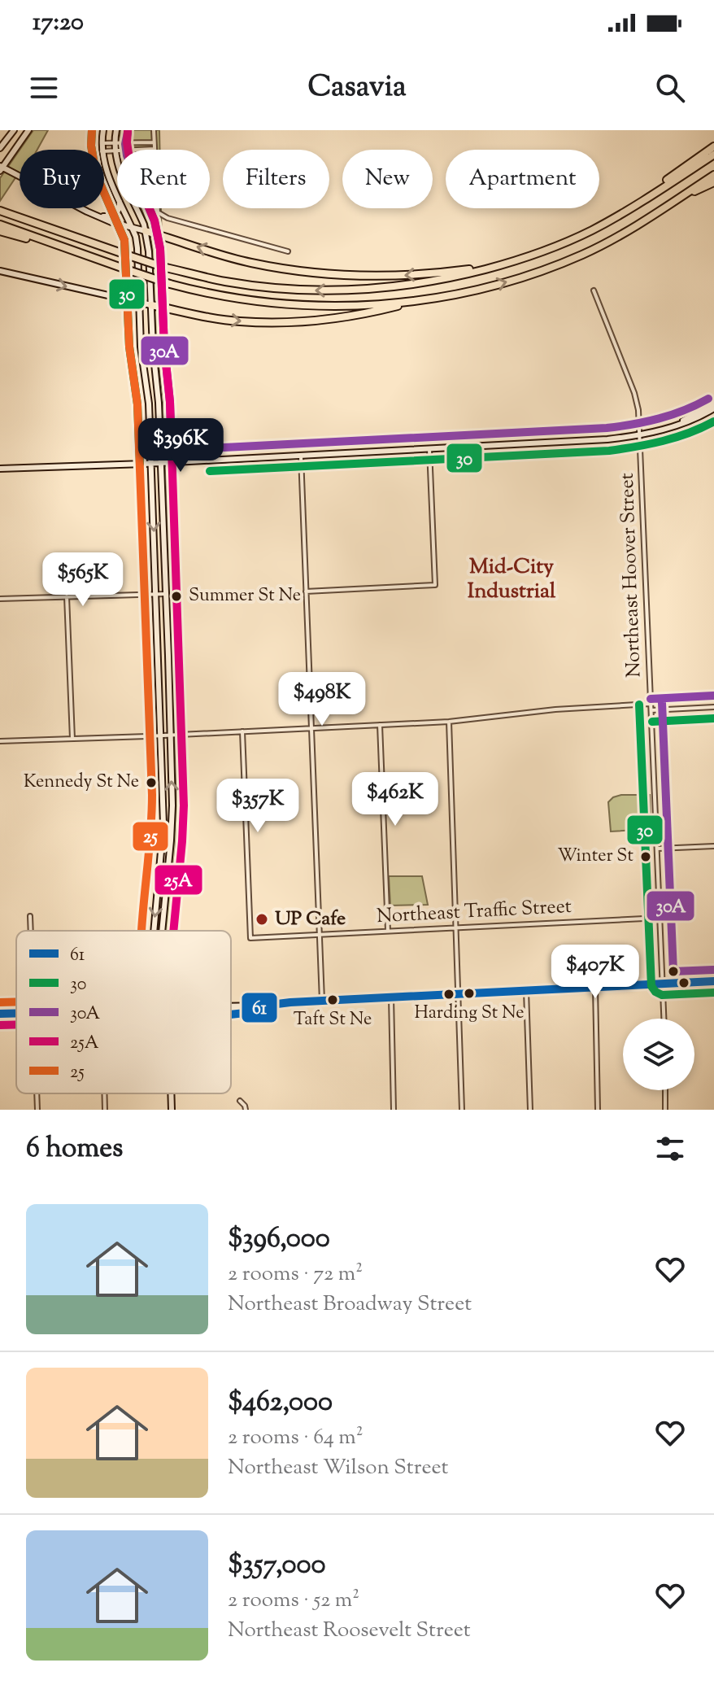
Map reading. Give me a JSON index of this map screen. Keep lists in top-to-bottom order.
{
  "streets": {
    "street": ["Northeast Hoover Street", "Northeast Traffic Street"]
  },
  "crossings": [
    ["Northeast Hoover Street", "Northeast Traffic Street"]
  ],
  "districts": ["Mid-City Industrial"],
  "places": [
    "Summer St Ne",
    "Kennedy St Ne",
    "Winter St",
    "UP Cafe",
    "Harding St Ne",
    "Taft St Ne"
  ],
  "lines": [
    "transit line 30",
    "transit line 25",
    "transit line 25A",
    "transit line 30A",
    "transit line 61"
  ],
  "legend": [
    "61",
    "30",
    "30A",
    "25A",
    "25"
  ],
  "page": {
    "status": "17:20",
    "header": "Casavia",
    "chip": [
      "Buy",
      "Rent",
      "Filters",
      "New",
      "Apartment"
    ],
    "price": [
      "$396K",
      "$565K",
      "$498K",
      "$462K",
      "$357K",
      "$407K"
    ],
    "heading": "6 homes",
    "list": [
      {
        "name": "$396,000",
        "note": "2 rooms · 72 m² · Northeast Broadway Street"
      },
      {
        "name": "$462,000",
        "note": "2 rooms · 64 m² · Northeast Wilson Street"
      },
      {
        "name": "$357,000",
        "note": "2 rooms · 52 m² · Northeast Roosevelt Street"
      }
    ]
  }
}
